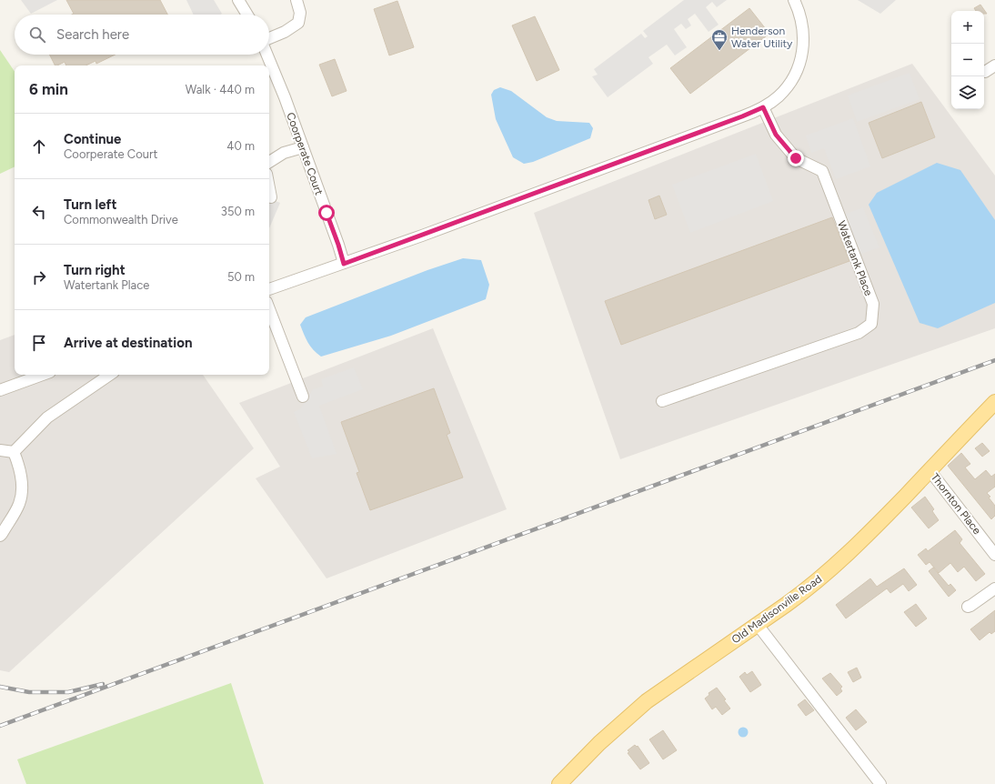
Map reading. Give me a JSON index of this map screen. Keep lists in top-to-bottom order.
{
  "streets": {
    "main road": ["Old Madisonville Road"],
    "street": ["Coorperate Court", "Watertank Place", "Thornton Place"]
  },
  "crossings": [
    ["Thornton Place", "Old Madisonville Road"]
  ],
  "places": {
    "office": ["Henderson Water Utility"]
  },
  "page": {
    "map_buttons": ["+", "−"],
    "search": "Search here",
    "heading": ["6 min", "Walk · 440 m"],
    "list": [
      ["Continue", "Coorperate Court", "40 m"],
      ["Turn left", "Commonwealth Drive", "350 m"],
      ["Turn right", "Watertank Place", "50 m"],
      "Arrive at destination"
    ]
  }
}
